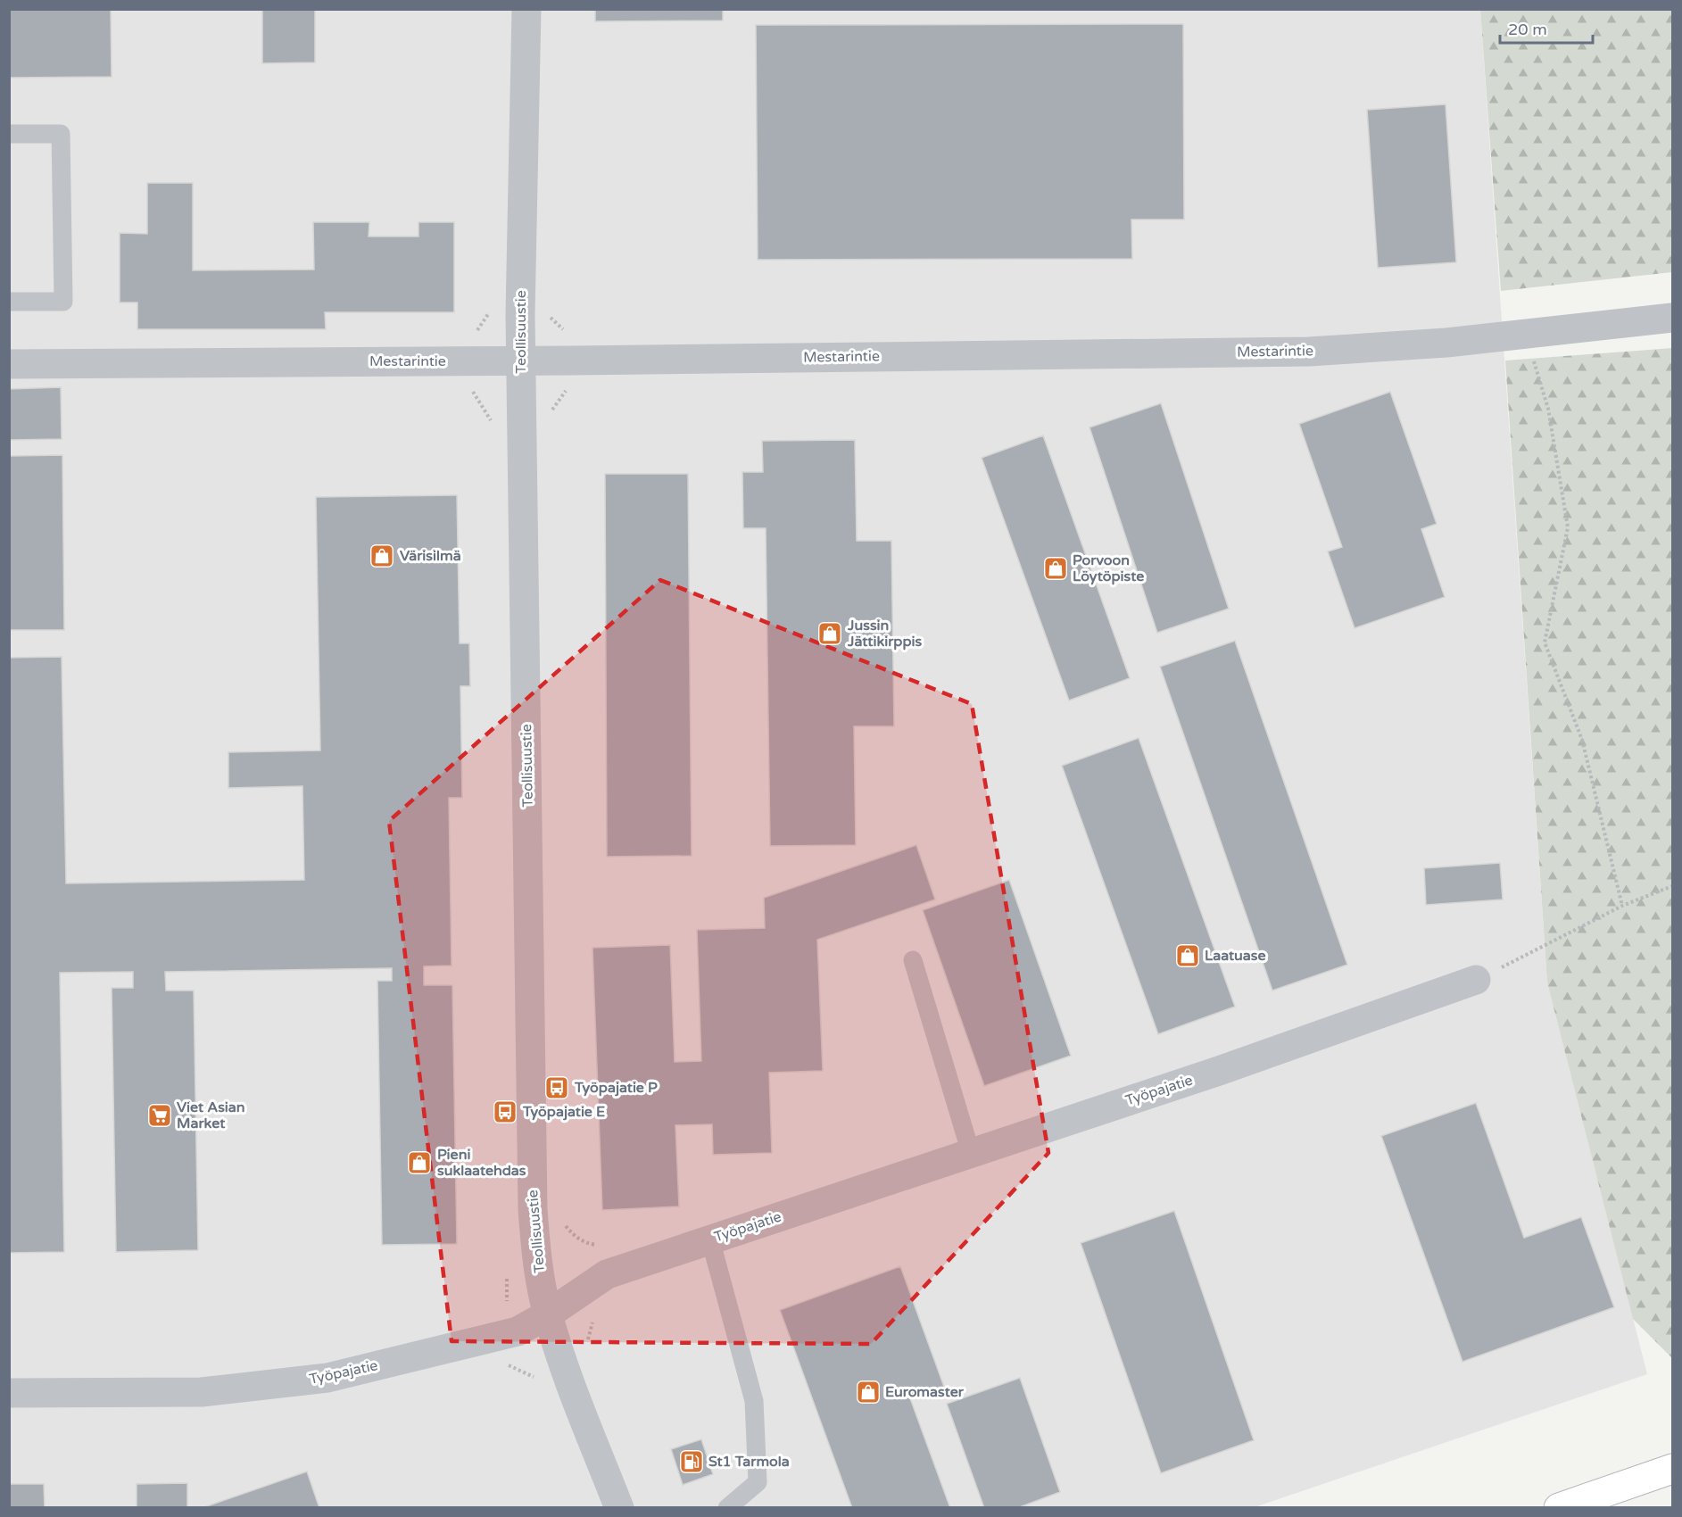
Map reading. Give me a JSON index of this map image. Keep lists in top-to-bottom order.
{
  "streets": {
    "street": ["Teollisuustie", "Mestarintie", "Työpajatie"]
  },
  "crossings": [
    ["Teollisuustie", "Mestarintie"],
    ["Teollisuustie", "Työpajatie"]
  ],
  "places": {
    "shop": [
      "Värisilmä",
      "Porvoon Löytöpiste",
      "Jussin Jättikirppis",
      "Laatuase",
      "Pieni suklaatehdas",
      "Euromaster"
    ],
    "bus stop": ["Työpajatie P", "Työpajatie E"],
    "supermarket": ["Viet Asian Market"],
    "fuel station": ["St1 Tarmola"]
  },
  "scale_bar": "20 m"
}
